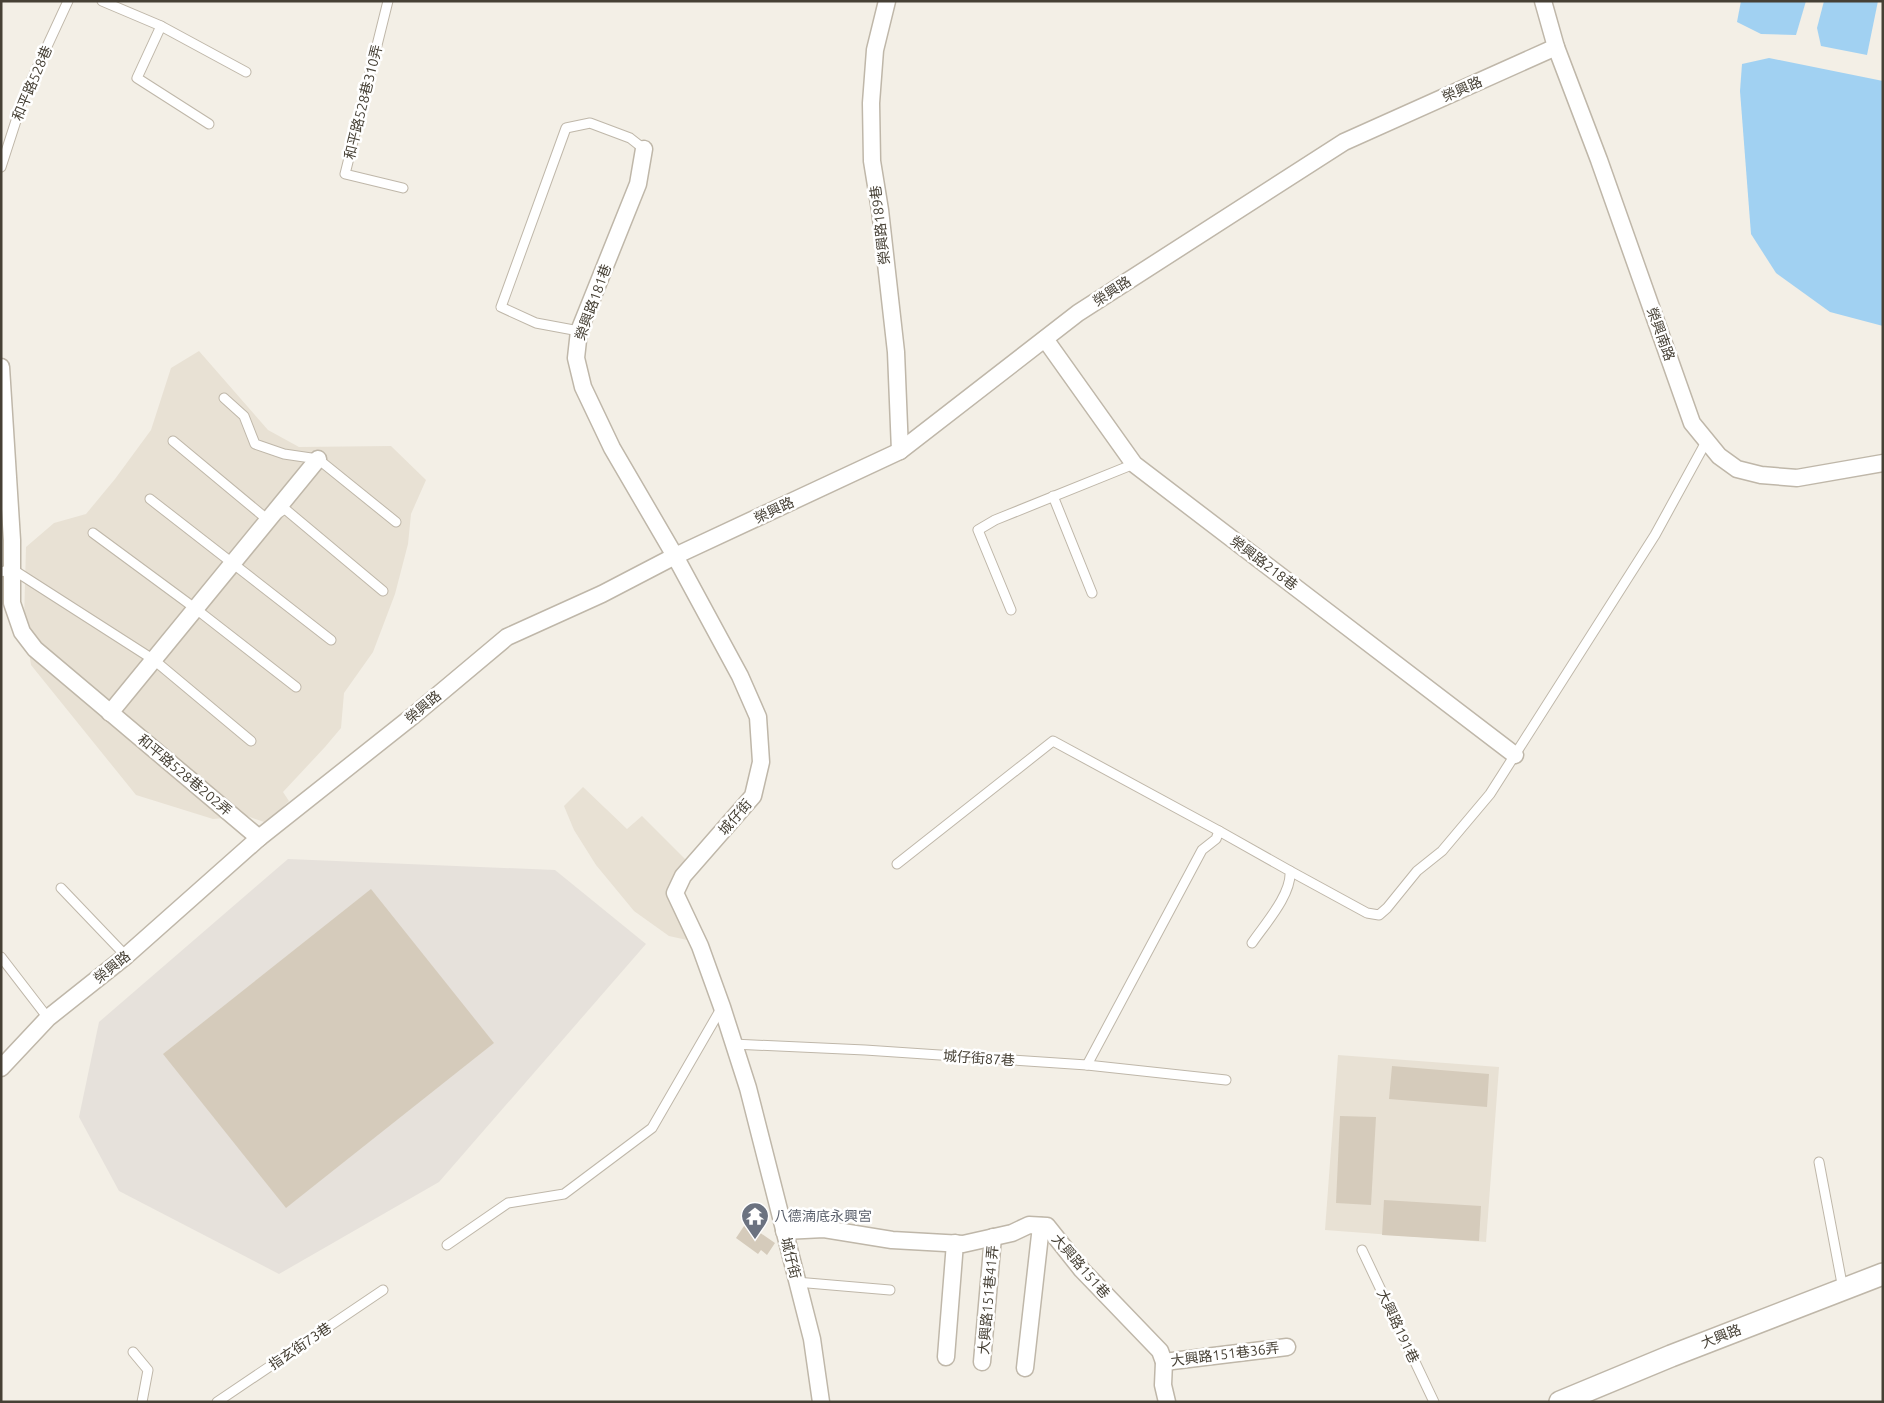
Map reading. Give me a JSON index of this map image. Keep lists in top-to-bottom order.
{
  "streets": {
    "street": [
      "榮興路",
      "榮興路189巷",
      "榮興路181巷",
      "榮興南路",
      "榮興路218巷",
      "和平路528巷202弄",
      "城仔街",
      "大興路151巷",
      "大興路151巷41弄",
      "大興路",
      "大興路151巷36弄"
    ],
    "lane": [
      "和平路528巷",
      "和平路528巷310弄",
      "城仔街87巷",
      "大興路191巷",
      "指玄街73巷"
    ]
  },
  "crossings": [
    ["榮興路", "榮興路189巷"],
    ["榮興路", "榮興路181巷"],
    ["榮興路", "榮興南路"],
    ["榮興路", "榮興路218巷"],
    ["榮興路", "和平路528巷202弄"],
    ["榮興路", "城仔街"],
    ["榮興路181巷", "城仔街"],
    ["城仔街", "城仔街87巷"],
    ["城仔街", "大興路151巷"],
    ["大興路151巷", "大興路151巷41弄"],
    ["大興路151巷", "大興路151巷36弄"]
  ],
  "places": {
    "temple": ["八德湳底永興宮"]
  }
}
